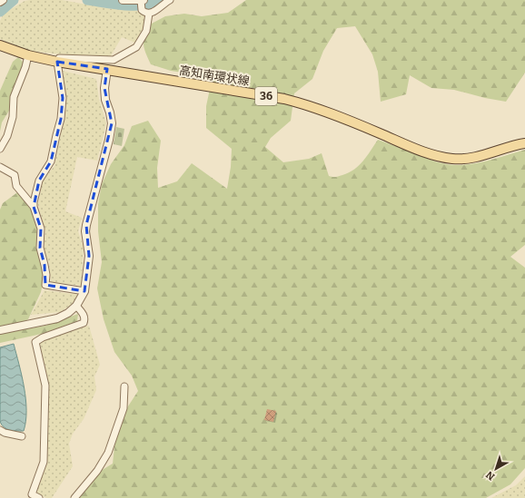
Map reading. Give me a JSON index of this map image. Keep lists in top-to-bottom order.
{
  "streets": {
    "main road": ["高知南環状線", "36"]
  },
  "north": "bottom left"
}
